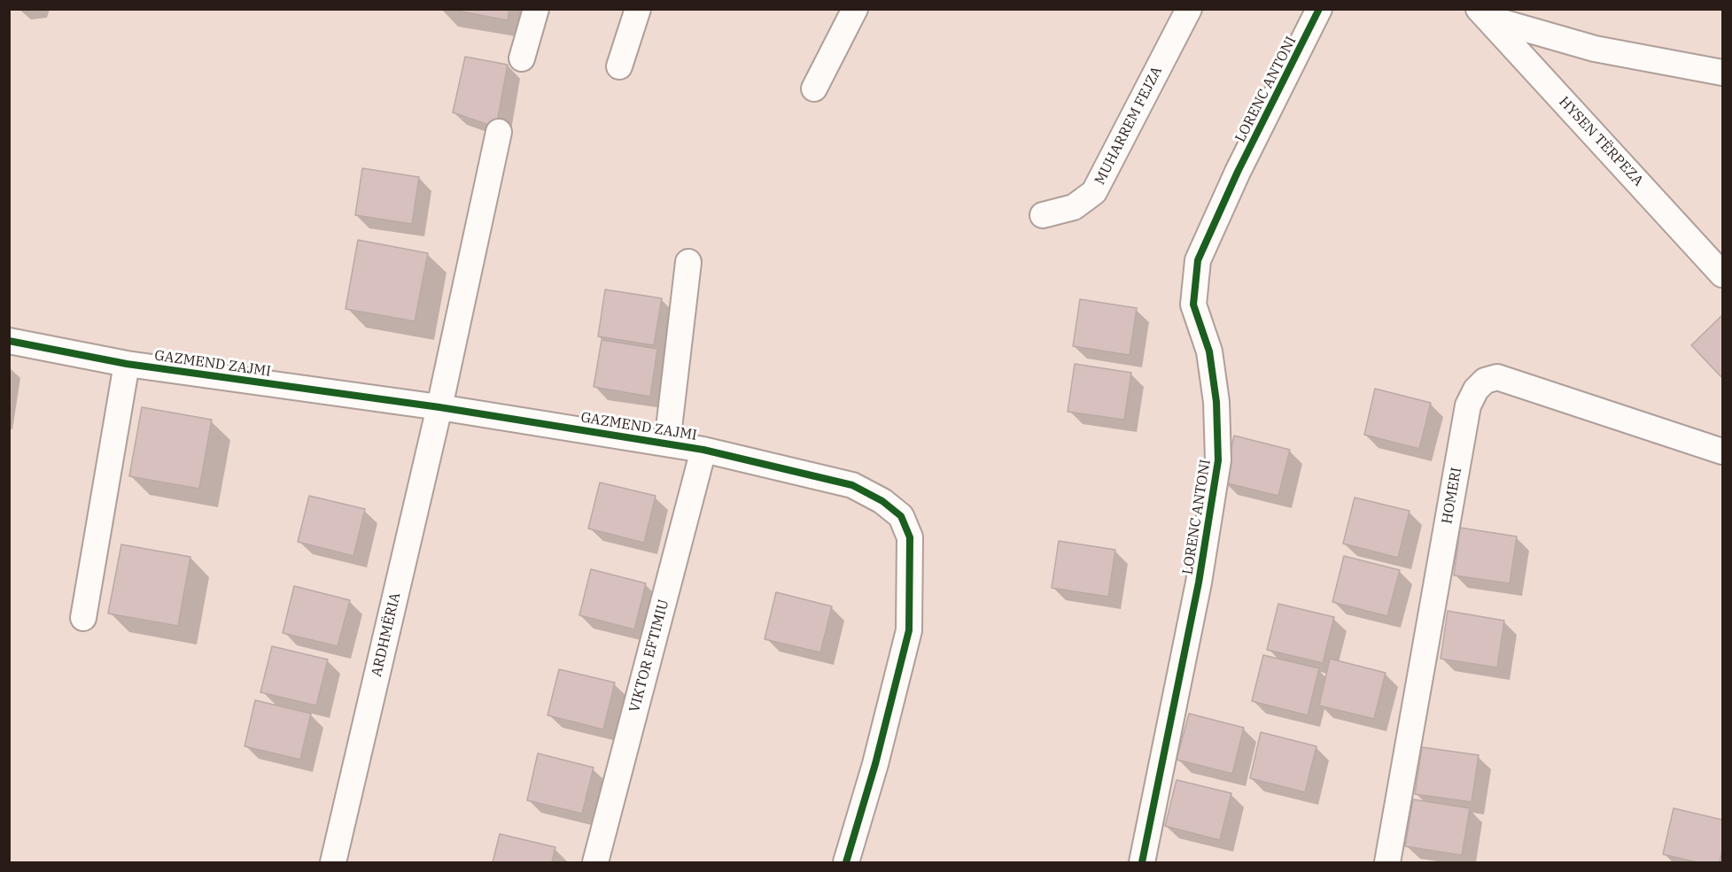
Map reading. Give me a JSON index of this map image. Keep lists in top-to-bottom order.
{
  "streets": {
    "street": [
      "LORENC ANTONI",
      "MUHARREM FEJZA",
      "HYSEN TËRPEZA",
      "GAZMEND ZAJMI",
      "HOMERI",
      "ARDHMËRIA",
      "VIKTOR EFTIMIU"
    ]
  },
  "crossings": [
    ["GAZMEND ZAJMI", "ARDHMËRIA"],
    ["GAZMEND ZAJMI", "VIKTOR EFTIMIU"]
  ]
}
